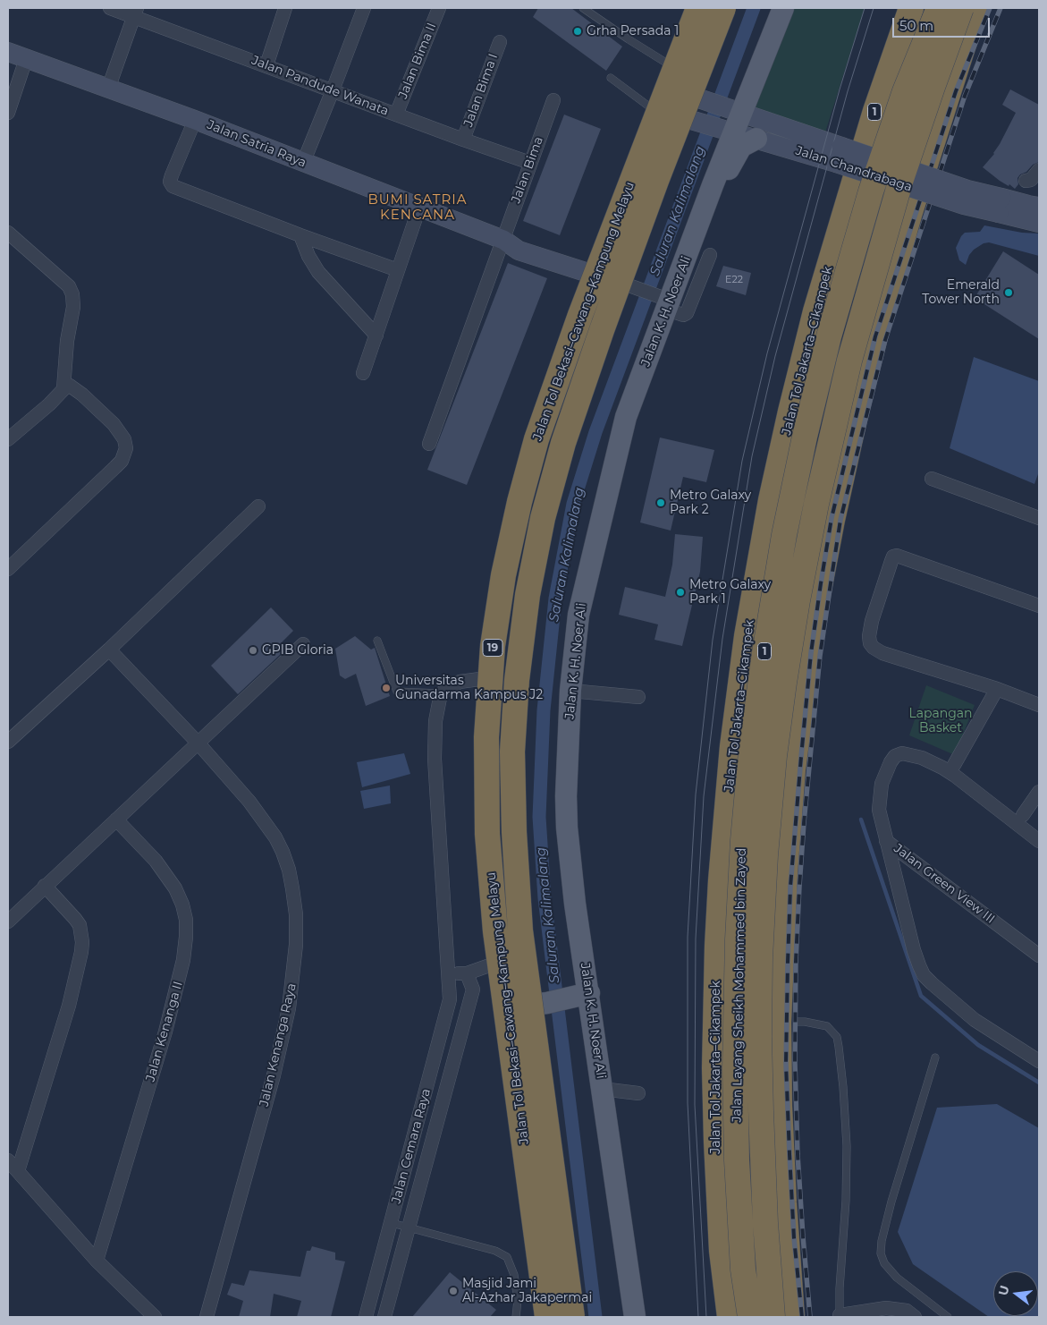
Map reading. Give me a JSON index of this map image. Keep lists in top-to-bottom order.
{
  "streets": {
    "highway": [
      "1",
      "Jalan Tol Bekasi–Cawang–Kampung Melayu",
      "Jalan Tol Jakarta–Cikampek",
      "19",
      "Jalan Layang Sheikh Mohammed bin Zayed"
    ],
    "main road": ["Jalan K. H. Noer Ali"],
    "street": [
      "Jalan Bima II",
      "Jalan Pandude Wanata",
      "Jalan Bima I",
      "Jalan Satria Raya",
      "Jalan Chandrabaga",
      "Jalan Bima",
      "Jalan Green View III",
      "Jalan Kenanga II",
      "Jalan Kenanga Raya",
      "Jalan Cemara Raya"
    ]
  },
  "crossings": [
    ["Jalan Bima II", "Jalan Pandude Wanata"],
    ["Jalan Pandude Wanata", "Jalan Bima I"],
    ["Jalan Pandude Wanata", "Jalan Bima"],
    ["Jalan Satria Raya", "Jalan Bima"],
    ["Jalan Chandrabaga", "Jalan K. H. Noer Ali"]
  ],
  "districts": ["BUMI SATRIA KENCANA"],
  "water": ["Saluran Kalimalang"],
  "parks": ["Lapangan Basket"],
  "places": [
    "Grha Persada 1",
    "Emerald Tower North",
    "Metro Galaxy Park 2",
    "Metro Galaxy Park 1",
    "GPIB Gloria",
    "Universitas Gunadarma Kampus J2",
    "Masjid Jami Al-Azhar Jakapermai"
  ],
  "house_numbers": ["E22"],
  "scale_bar": "50 m",
  "north": "left"
}
